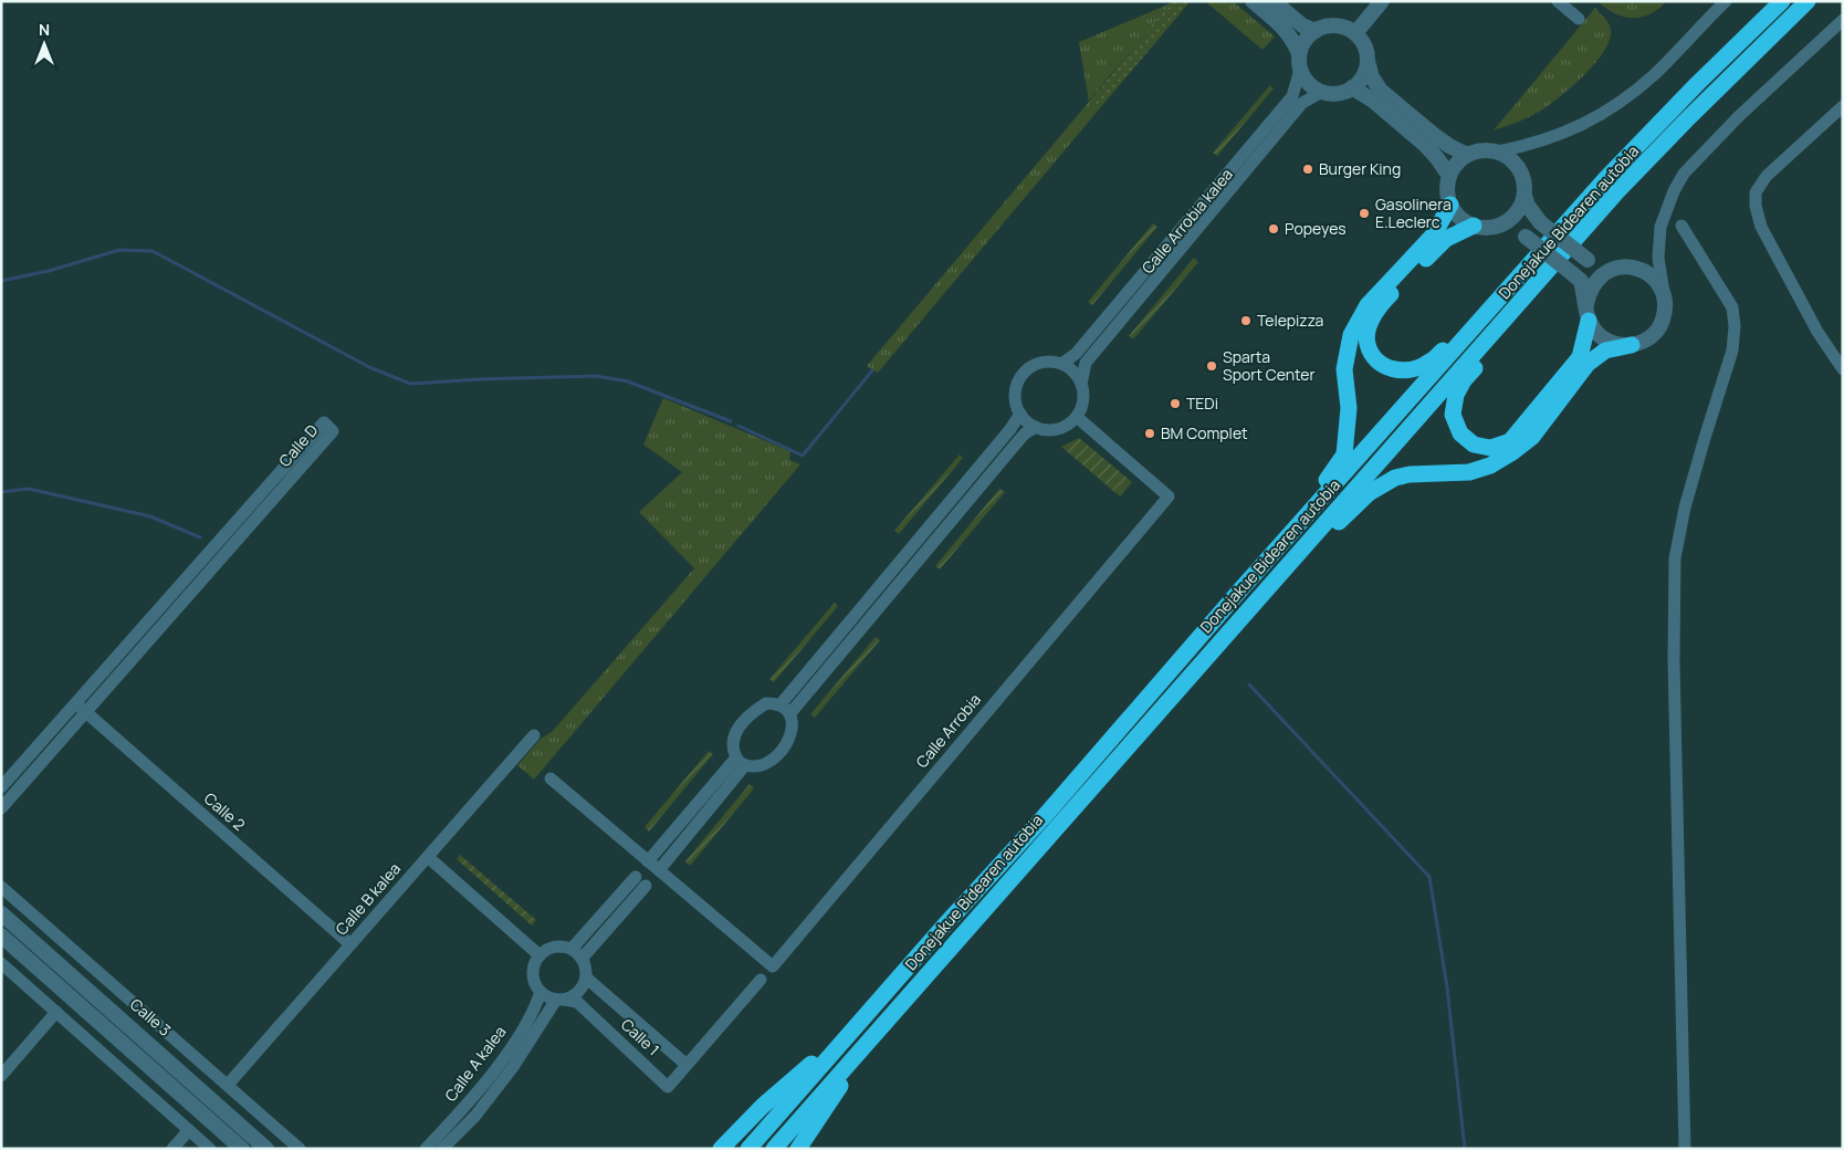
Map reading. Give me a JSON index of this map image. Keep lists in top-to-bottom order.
{
  "streets": {
    "highway": ["Donejakue Bidearen autobia"],
    "street": [
      "Calle Arrobia kalea",
      "Calle D",
      "Calle Arrobia",
      "Calle 2",
      "Calle B kalea",
      "Calle 3",
      "Calle 1",
      "Calle A kalea"
    ]
  },
  "crossings": [
    ["Calle Arrobia kalea", "Calle Arrobia"],
    ["Calle D", "Calle 2"],
    ["Calle 2", "Calle B kalea"],
    ["Calle B kalea", "Calle 3"],
    ["Calle 1", "Calle A kalea"]
  ],
  "places": [
    "Burger King",
    "Gasolinera E.Leclerc",
    "Popeyes",
    "Telepizza",
    "Sparta Sport Center",
    "TEDi",
    "BM Complet"
  ],
  "north": "top"
}
